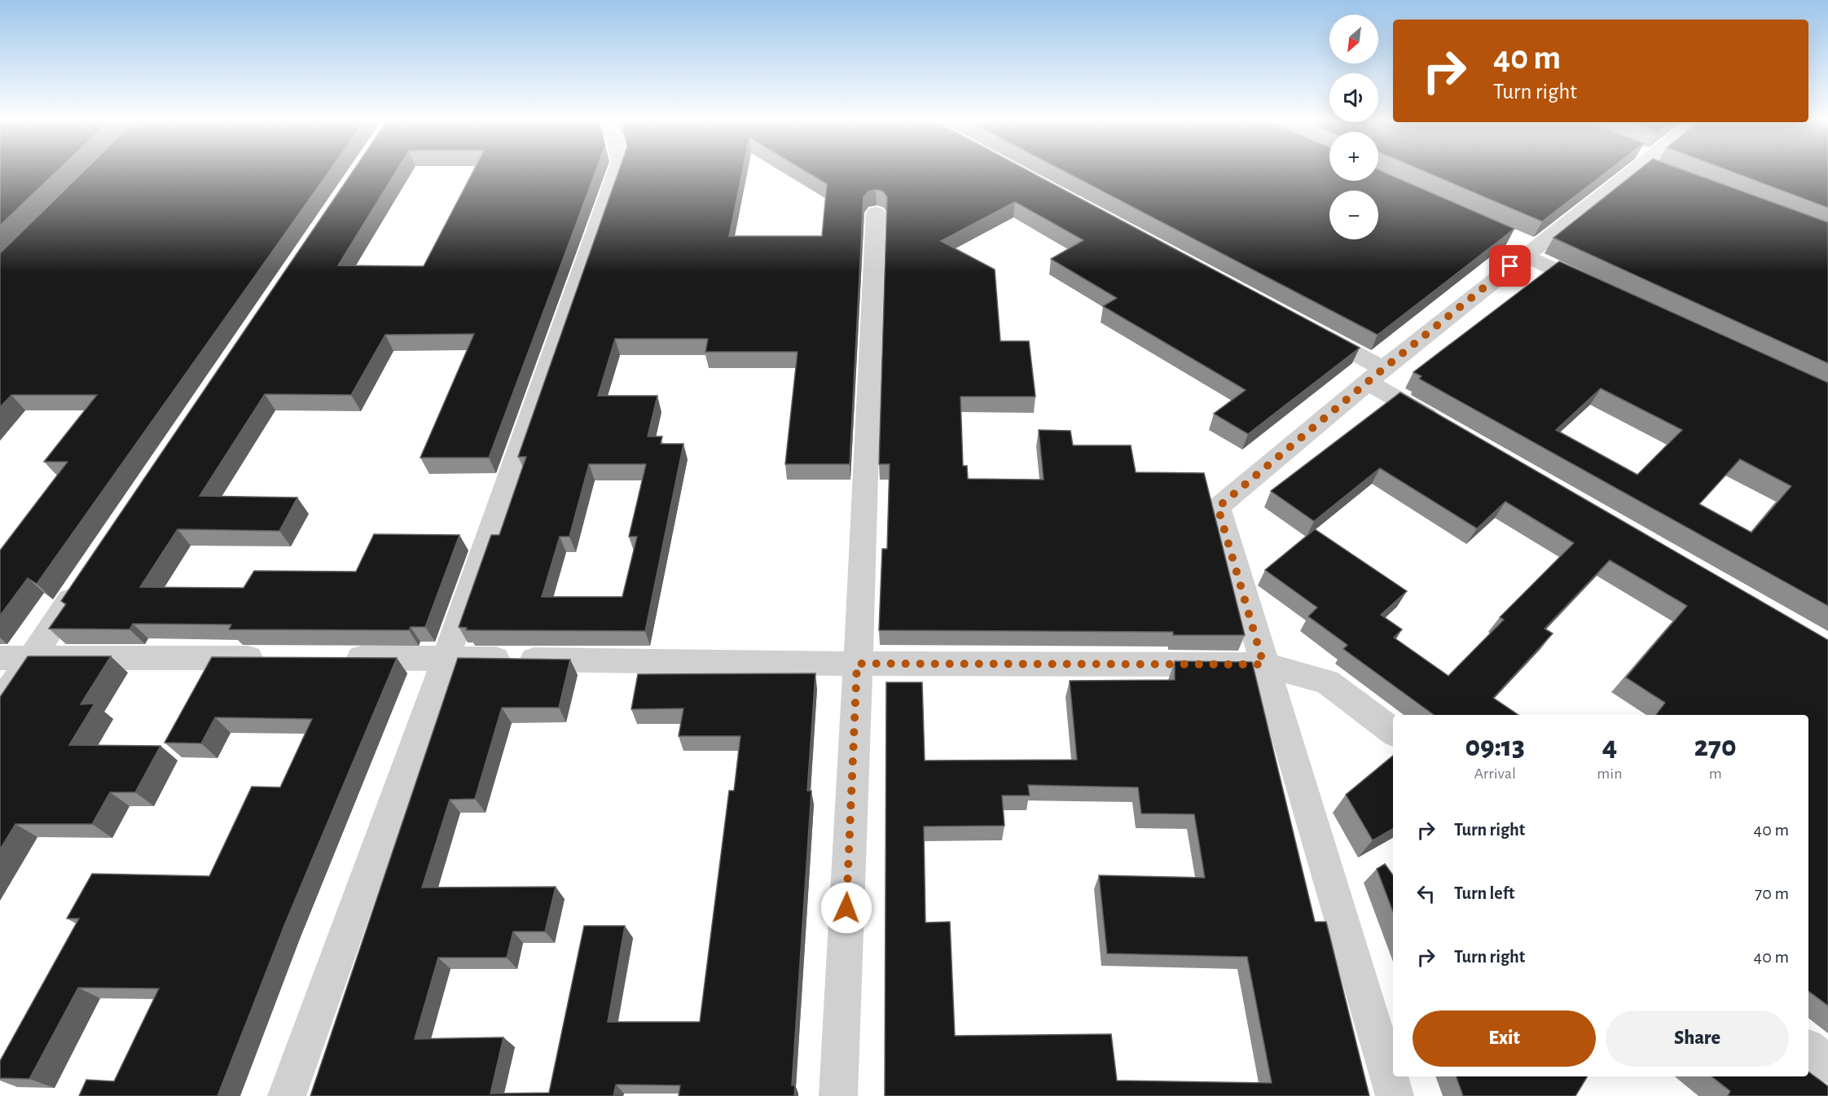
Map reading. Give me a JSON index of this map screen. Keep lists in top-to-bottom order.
{
  "north": "bottom left",
  "page": {
    "map_buttons": ["+", "−"],
    "turn": ["40 m", "Turn right"],
    "eta": [
      "09:13",
      "Arrival",
      "4",
      "min",
      "270",
      "m"
    ],
    "list": [
      {
        "name": "Turn right",
        "value": "40 m"
      },
      {
        "name": "Turn left",
        "value": "70 m"
      },
      {
        "name": "Turn right",
        "value": "40 m"
      }
    ],
    "buttons": ["Exit", "Share"]
  }
}
